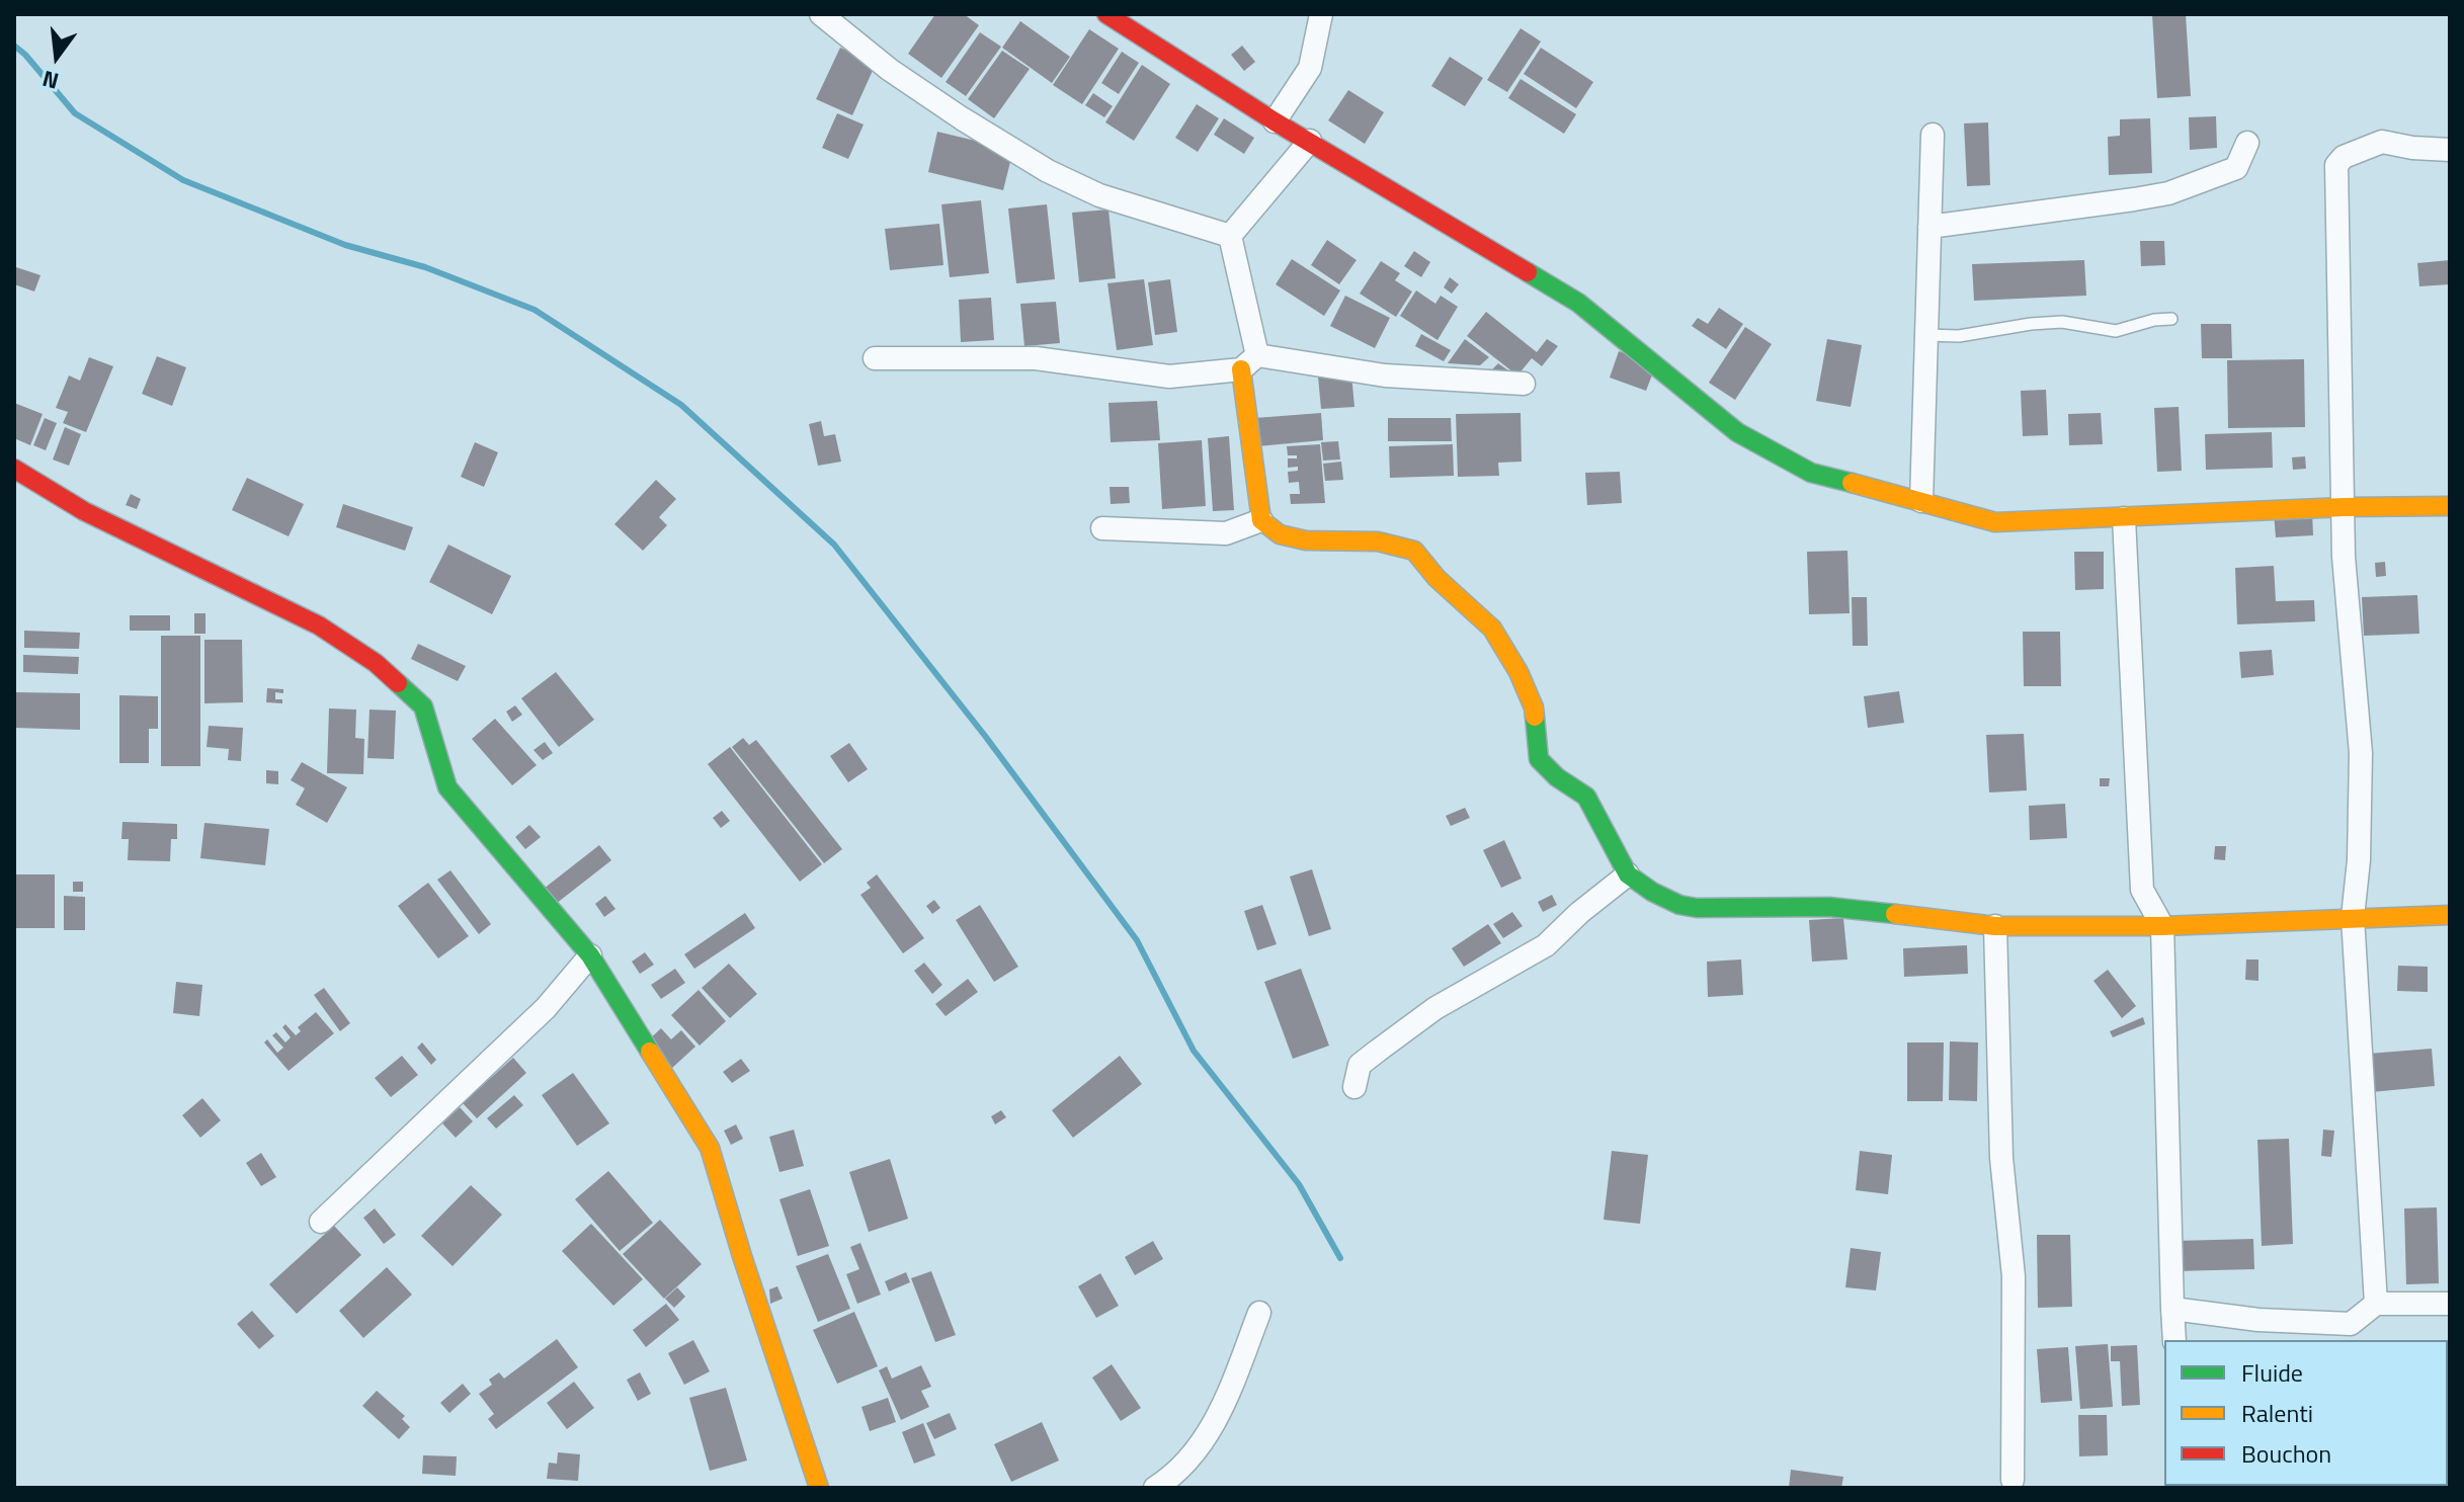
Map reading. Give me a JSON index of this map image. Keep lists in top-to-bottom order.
{
  "legend": ["Fluide", "Ralenti", "Bouchon"],
  "north": "bottom"
}
